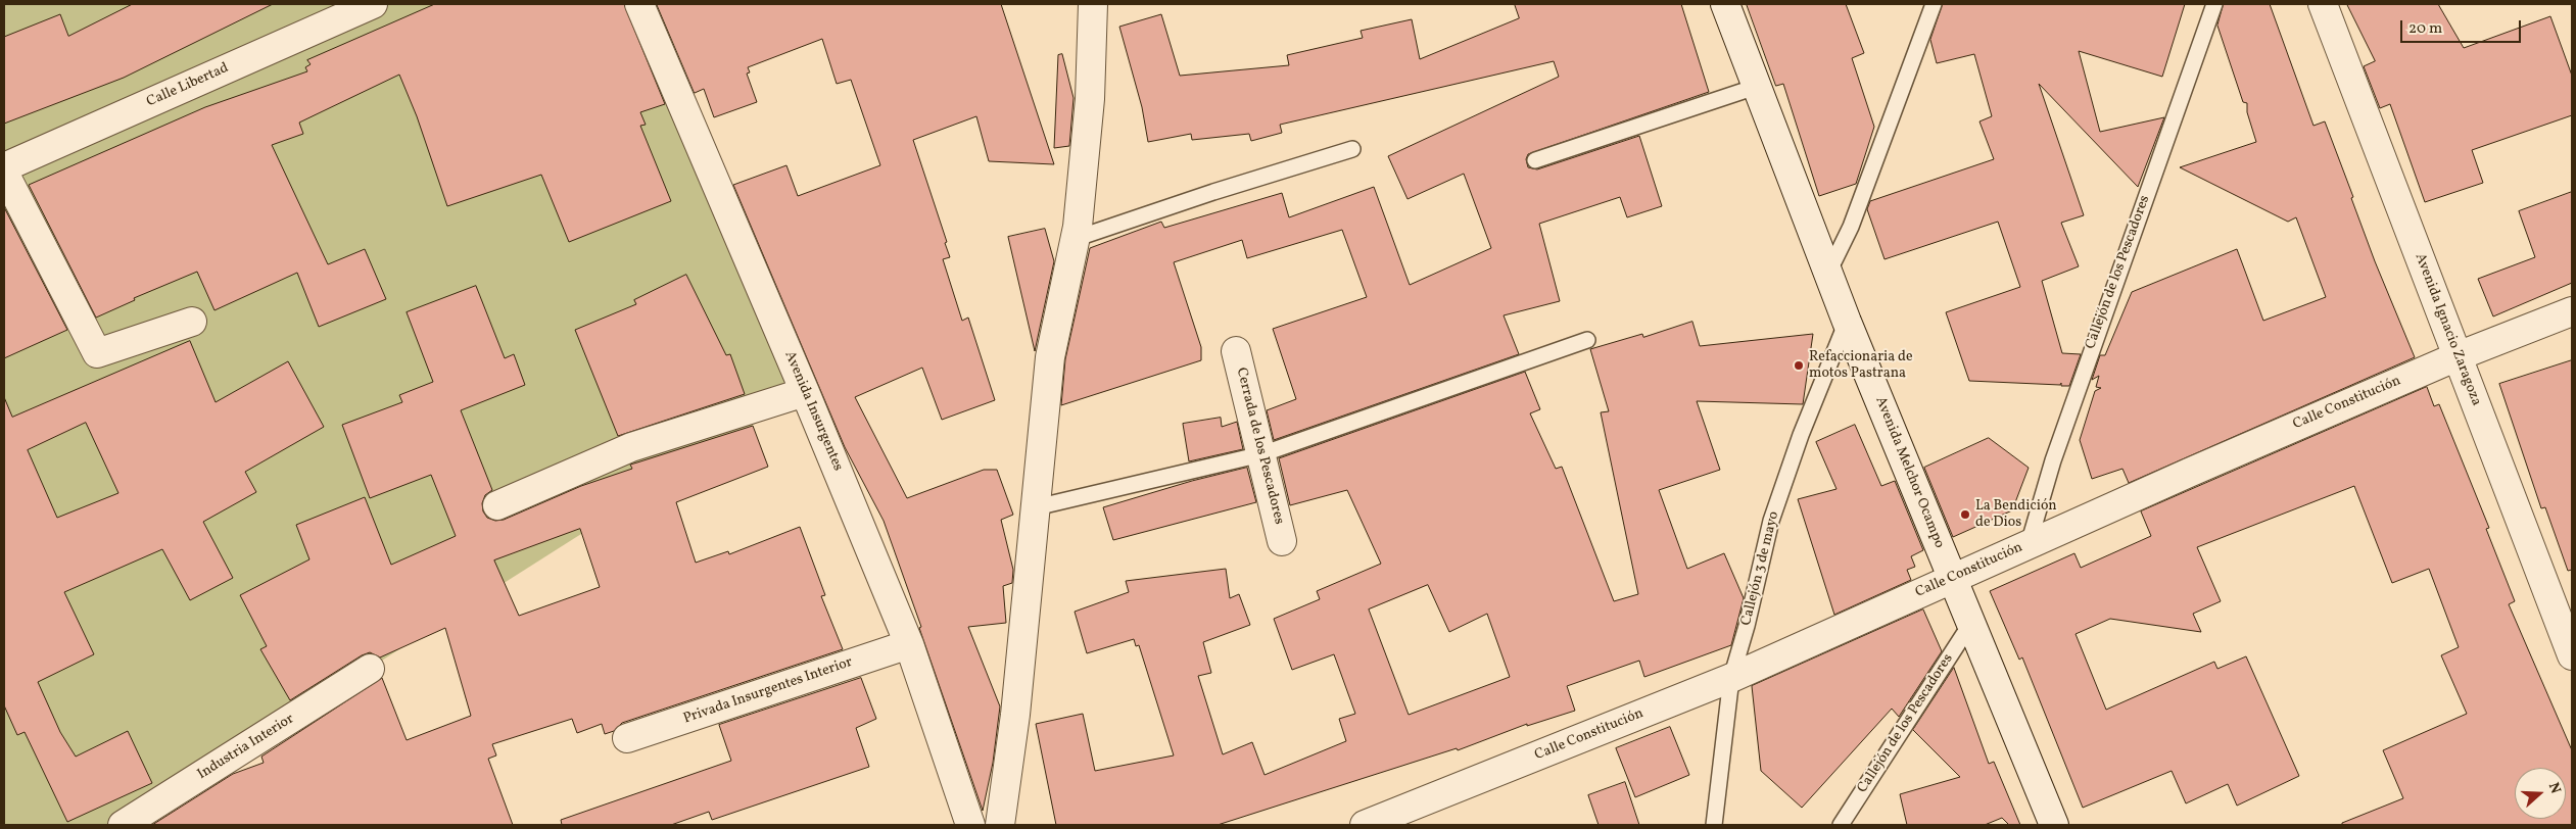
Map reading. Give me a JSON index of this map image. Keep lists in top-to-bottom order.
{
  "streets": {
    "street": [
      "Calle Libertad",
      "Avenida Ignacio Zaragoza",
      "Calle Constitución",
      "Avenida Insurgentes",
      "Cerrada de los Pescadores",
      "Avenida Melchor Ocampo",
      "Privada Insurgentes Interior",
      "Industria Interior"
    ],
    "lane": ["Callejón de los Pescadores", "Callejón 3 de mayo"]
  },
  "crossings": [
    ["Callejón de los Pescadores", "Calle Constitución"],
    ["Callejón de los Pescadores", "Avenida Melchor Ocampo"],
    ["Avenida Ignacio Zaragoza", "Calle Constitución"],
    ["Calle Constitución", "Avenida Melchor Ocampo"],
    ["Calle Constitución", "Callejón 3 de mayo"],
    ["Avenida Insurgentes", "Privada Insurgentes Interior"],
    ["Avenida Melchor Ocampo", "Callejón 3 de mayo"]
  ],
  "places": ["Refaccionaria de motos Pastrana", "La Bendición de Dios"],
  "scale_bar": "20 m",
  "north": "right"
}
